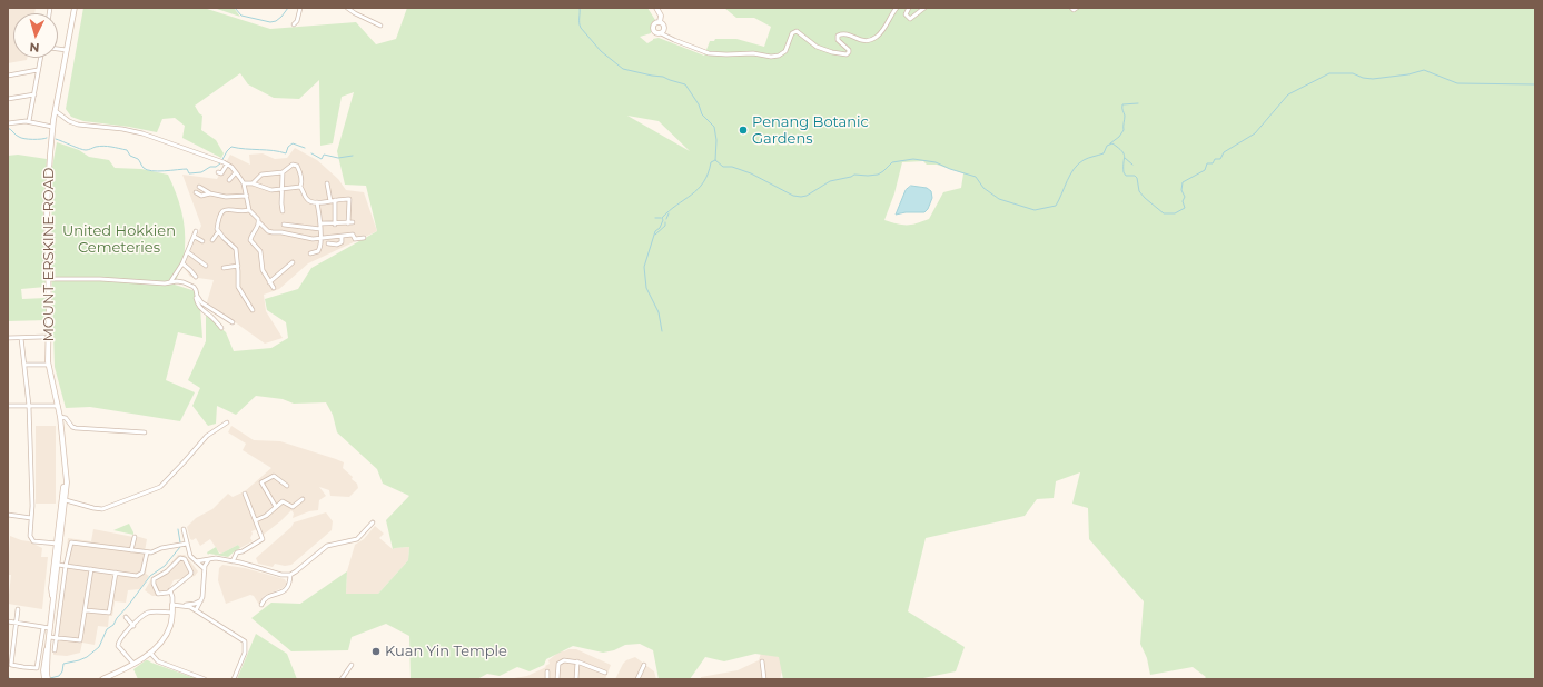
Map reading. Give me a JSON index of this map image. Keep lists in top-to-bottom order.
{
  "streets": {
    "main road": ["MOUNT ERSKINE ROAD"]
  },
  "parks": ["United Hokkien Cemeteries"],
  "places": ["Penang Botanic Gardens", "Kuan Yin Temple"],
  "north": "bottom"
}
